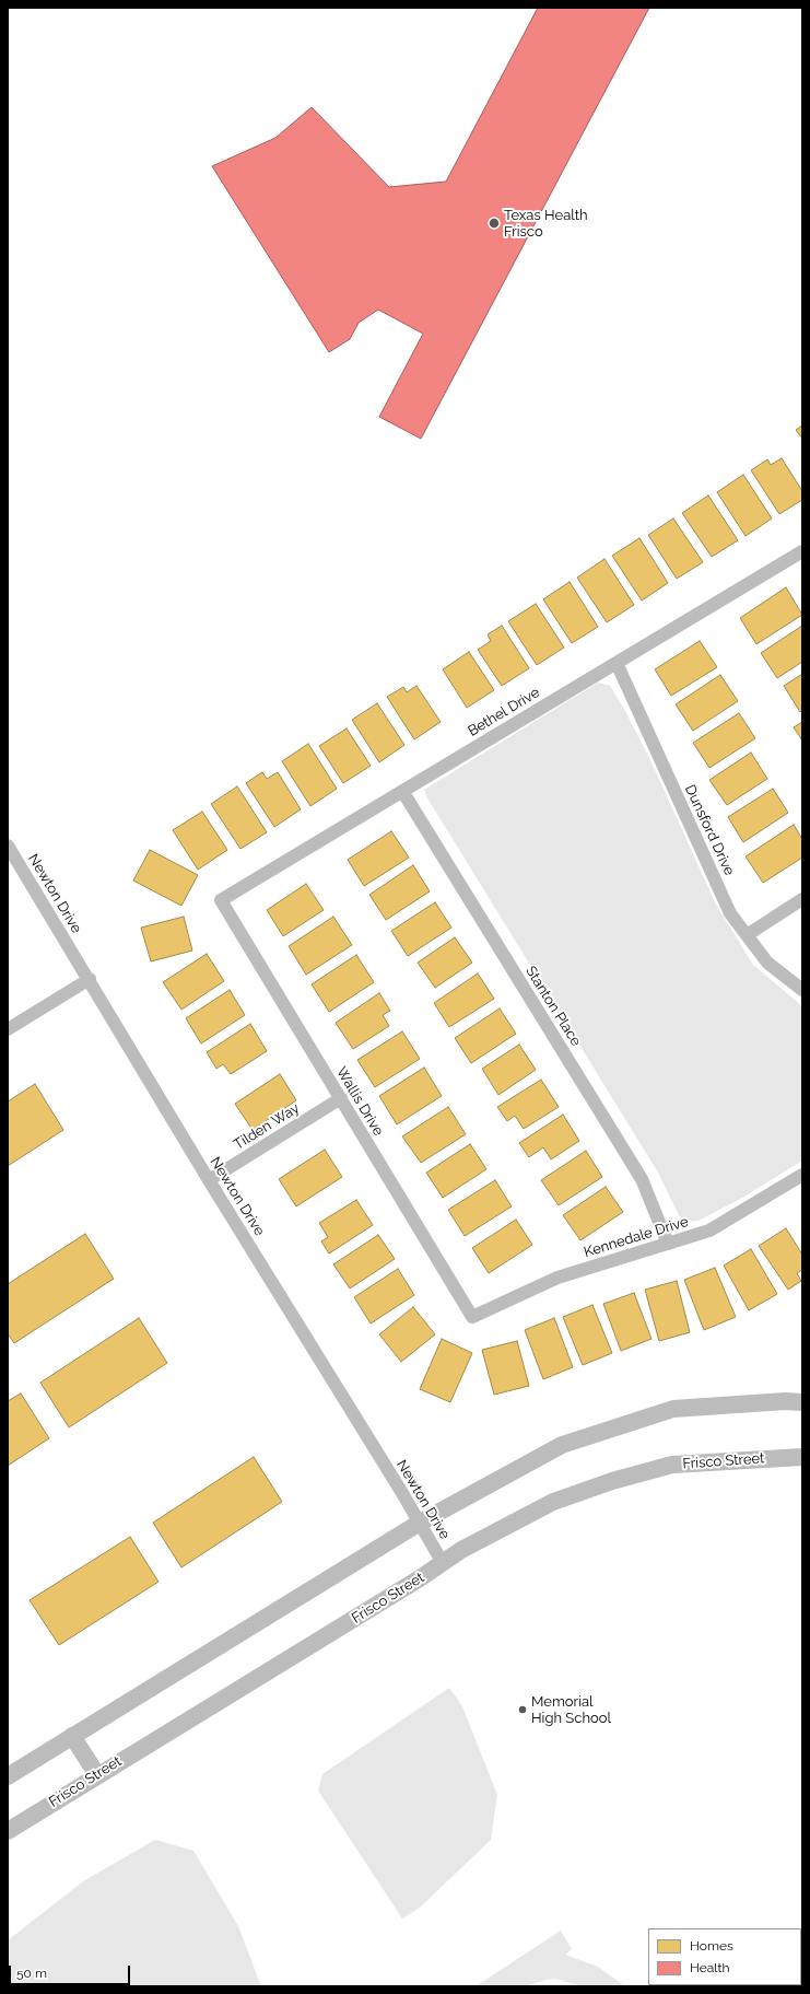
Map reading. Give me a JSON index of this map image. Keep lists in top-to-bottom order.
{
  "streets": {
    "street": [
      "Bethel Drive",
      "Dunsford Drive",
      "Newton Drive",
      "Stanton Place",
      "Wallis Drive",
      "Tilden Way",
      "Kennedale Drive",
      "Frisco Street"
    ]
  },
  "crossings": [
    ["Bethel Drive", "Dunsford Drive"],
    ["Bethel Drive", "Stanton Place"],
    ["Bethel Drive", "Wallis Drive"],
    ["Newton Drive", "Tilden Way"],
    ["Newton Drive", "Frisco Street"],
    ["Stanton Place", "Kennedale Drive"],
    ["Wallis Drive", "Tilden Way"],
    ["Wallis Drive", "Kennedale Drive"]
  ],
  "places": ["Texas Health Frisco", "Memorial High School"],
  "legend": ["Homes", "Health"],
  "scale_bar": "50 m"
}
